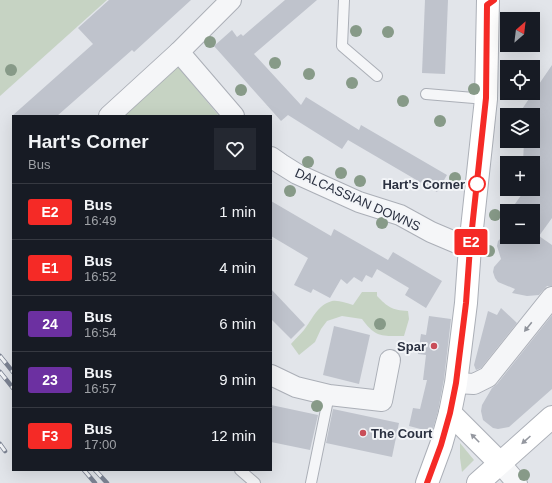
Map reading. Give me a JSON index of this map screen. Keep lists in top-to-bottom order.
{
  "streets": {
    "street": ["DALCASSIAN DOWNS"]
  },
  "places": ["Hart's Corner", "Spar", "The Court"],
  "lines": ["bus line E2"],
  "north": "top right",
  "page": {
    "on_map": "E2",
    "map_buttons": ["+", "−"],
    "heading": ["Hart's Corner", "Bus"],
    "list": [
      {
        "mark": "E2",
        "name": "Bus",
        "note": "16:49",
        "value": "1 min"
      },
      {
        "mark": "E1",
        "name": "Bus",
        "note": "16:52",
        "value": "4 min"
      },
      {
        "mark": "24",
        "name": "Bus",
        "note": "16:54",
        "value": "6 min"
      },
      {
        "mark": "23",
        "name": "Bus",
        "note": "16:57",
        "value": "9 min"
      },
      {
        "mark": "F3",
        "name": "Bus",
        "note": "17:00",
        "value": "12 min"
      }
    ]
  }
}
